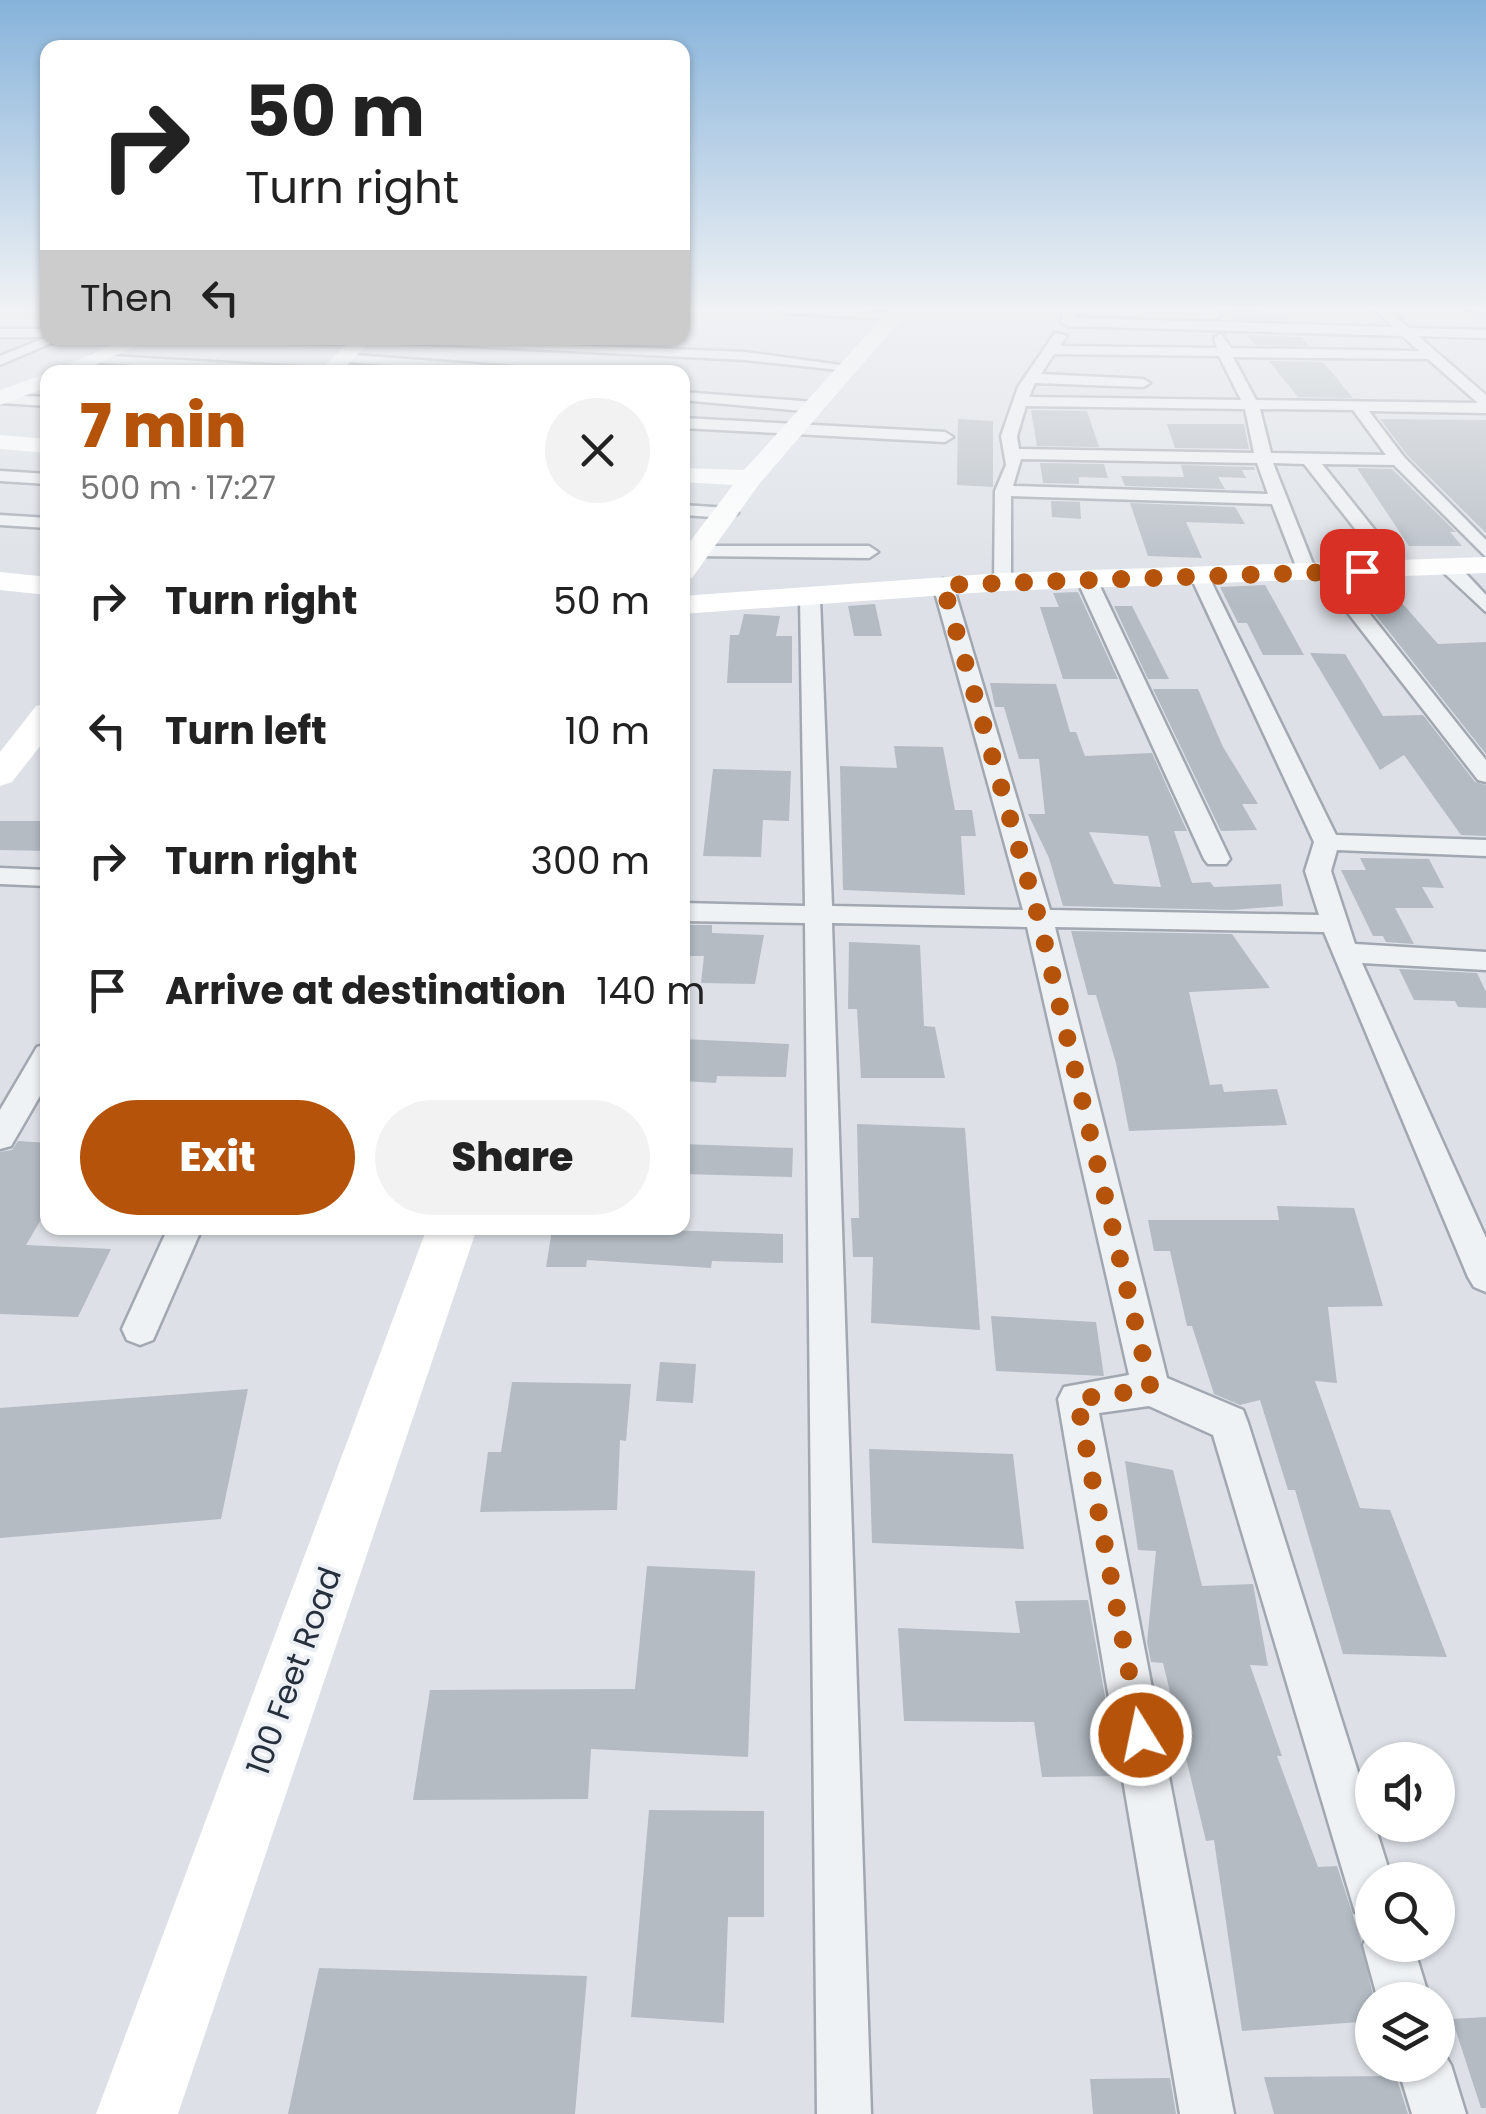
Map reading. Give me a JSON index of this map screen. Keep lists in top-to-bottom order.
{
  "streets": {
    "street": ["100 Feet Road"]
  },
  "page": {
    "turn": ["50 m", "Turn right"],
    "then": "Then",
    "heading": ["7 min", "500 m · 17:27"],
    "list": [
      {
        "name": "Turn right",
        "value": "50 m"
      },
      {
        "name": "Turn left",
        "value": "10 m"
      },
      {
        "name": "Turn right",
        "value": "300 m"
      },
      {
        "name": "Arrive at destination",
        "value": "140 m"
      }
    ],
    "buttons": ["Exit", "Share"]
  }
}
